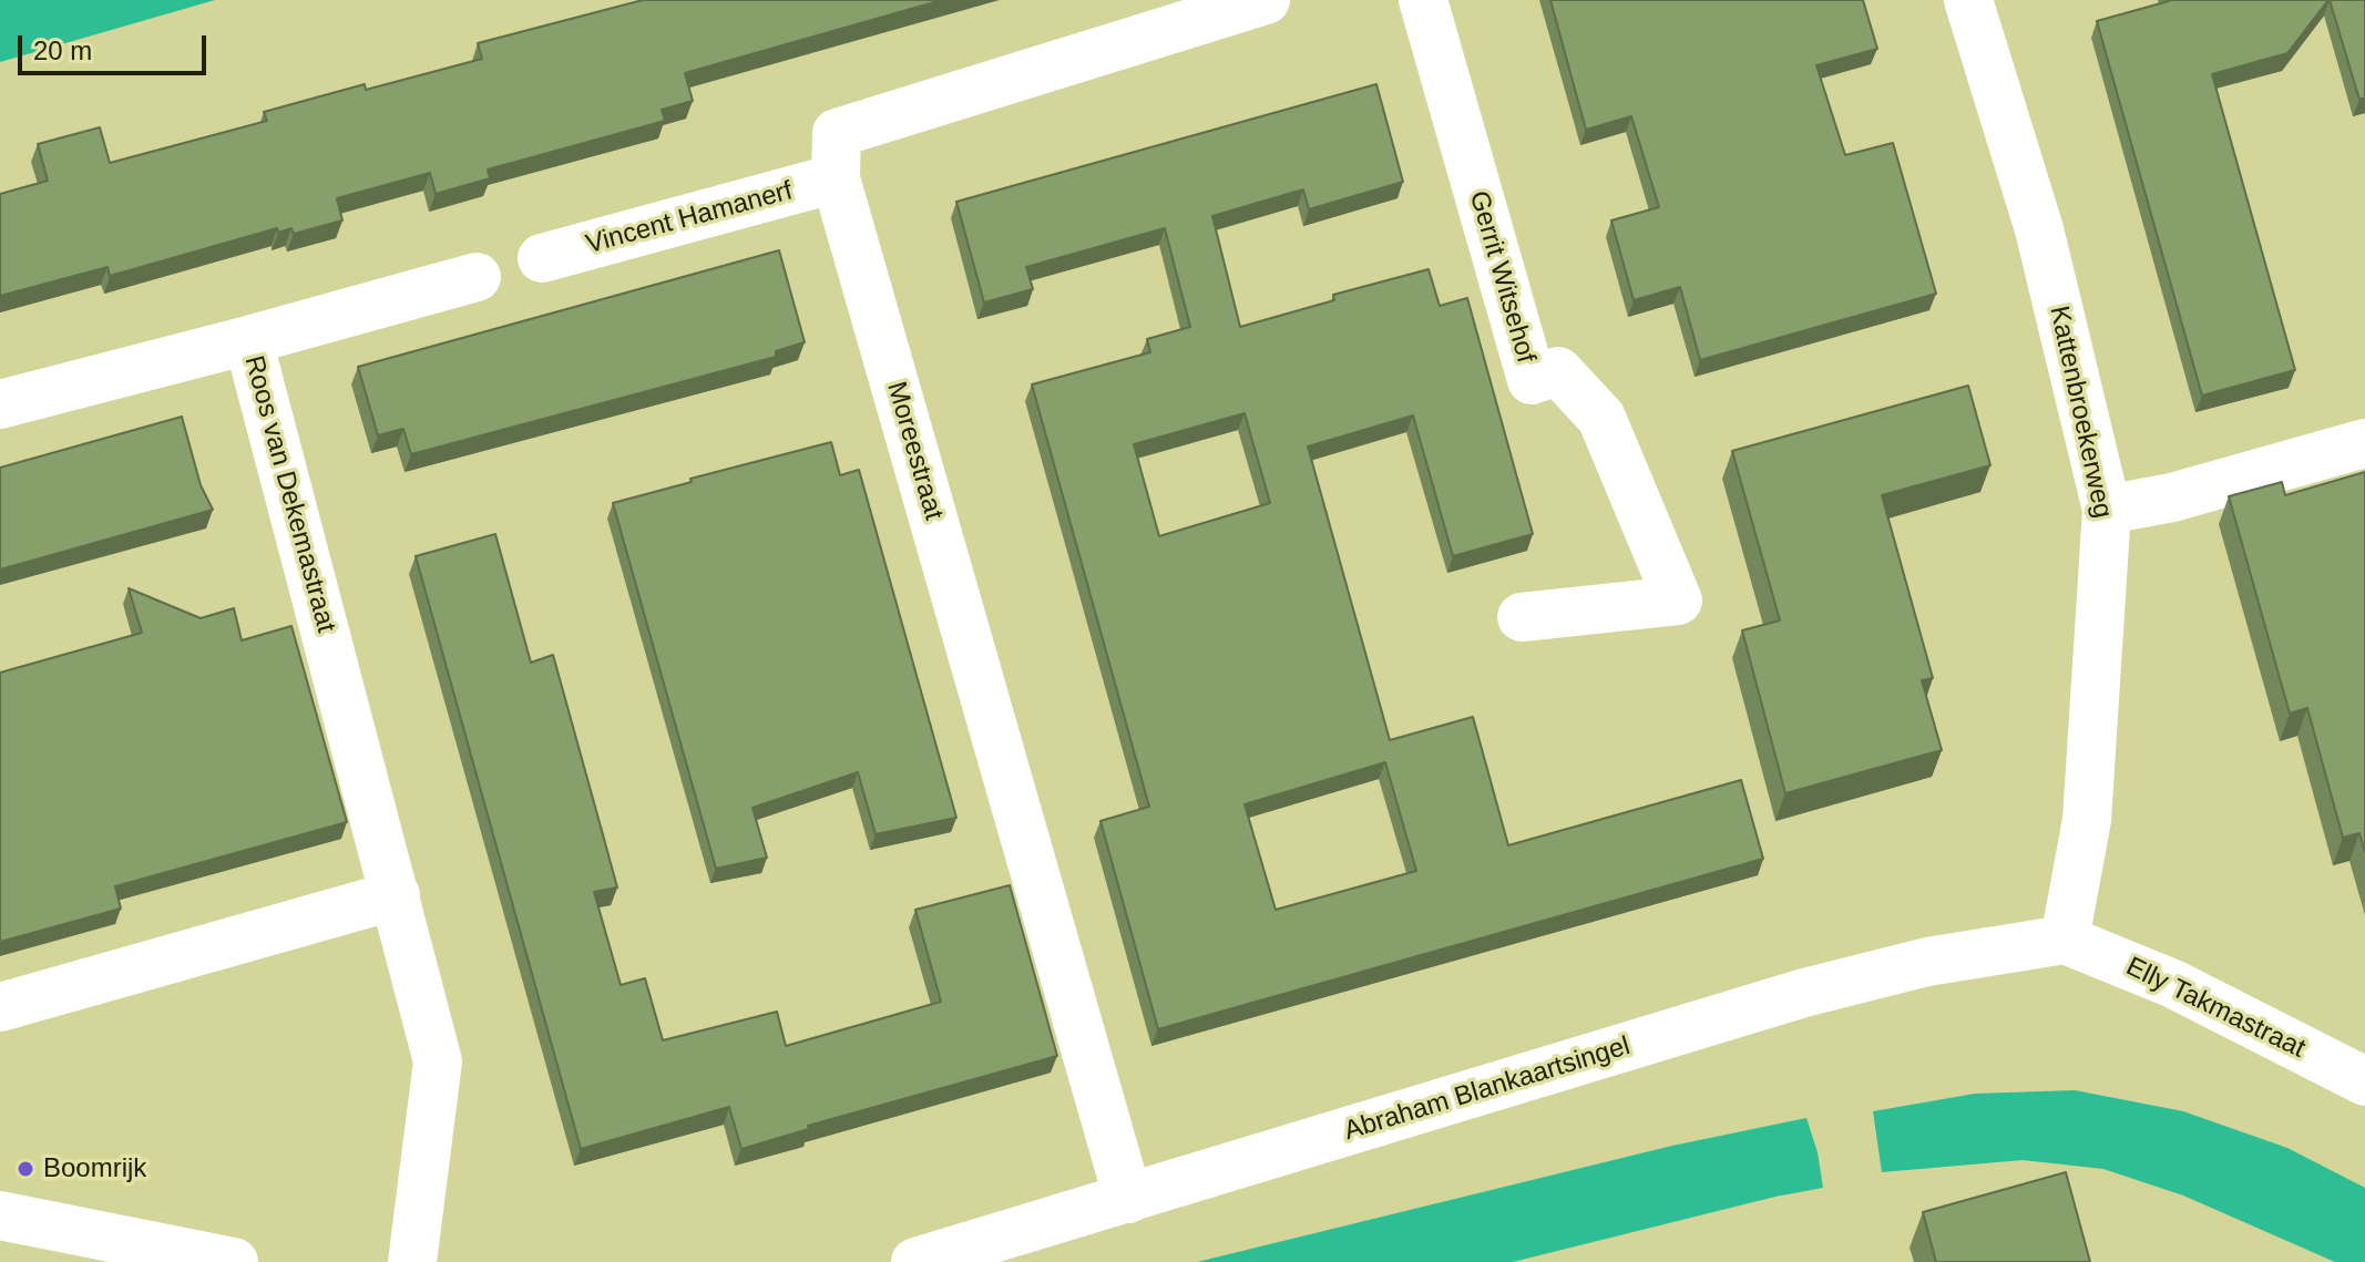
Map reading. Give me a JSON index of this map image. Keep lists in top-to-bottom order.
{
  "streets": {
    "street": [
      "Vincent Hamanerf",
      "Gerrit Witsehof",
      "Kattenbroekerweg",
      "Moreestraat",
      "Roos van Dekemastraat",
      "Elly Takmastraat",
      "Abraham Blankaartsingel"
    ]
  },
  "crossings": [
    ["Vincent Hamanerf", "Moreestraat"],
    ["Kattenbroekerweg", "Elly Takmastraat"],
    ["Kattenbroekerweg", "Abraham Blankaartsingel"],
    ["Moreestraat", "Abraham Blankaartsingel"],
    ["Elly Takmastraat", "Abraham Blankaartsingel"]
  ],
  "places": ["Boomrijk"],
  "scale_bar": "20 m"
}
